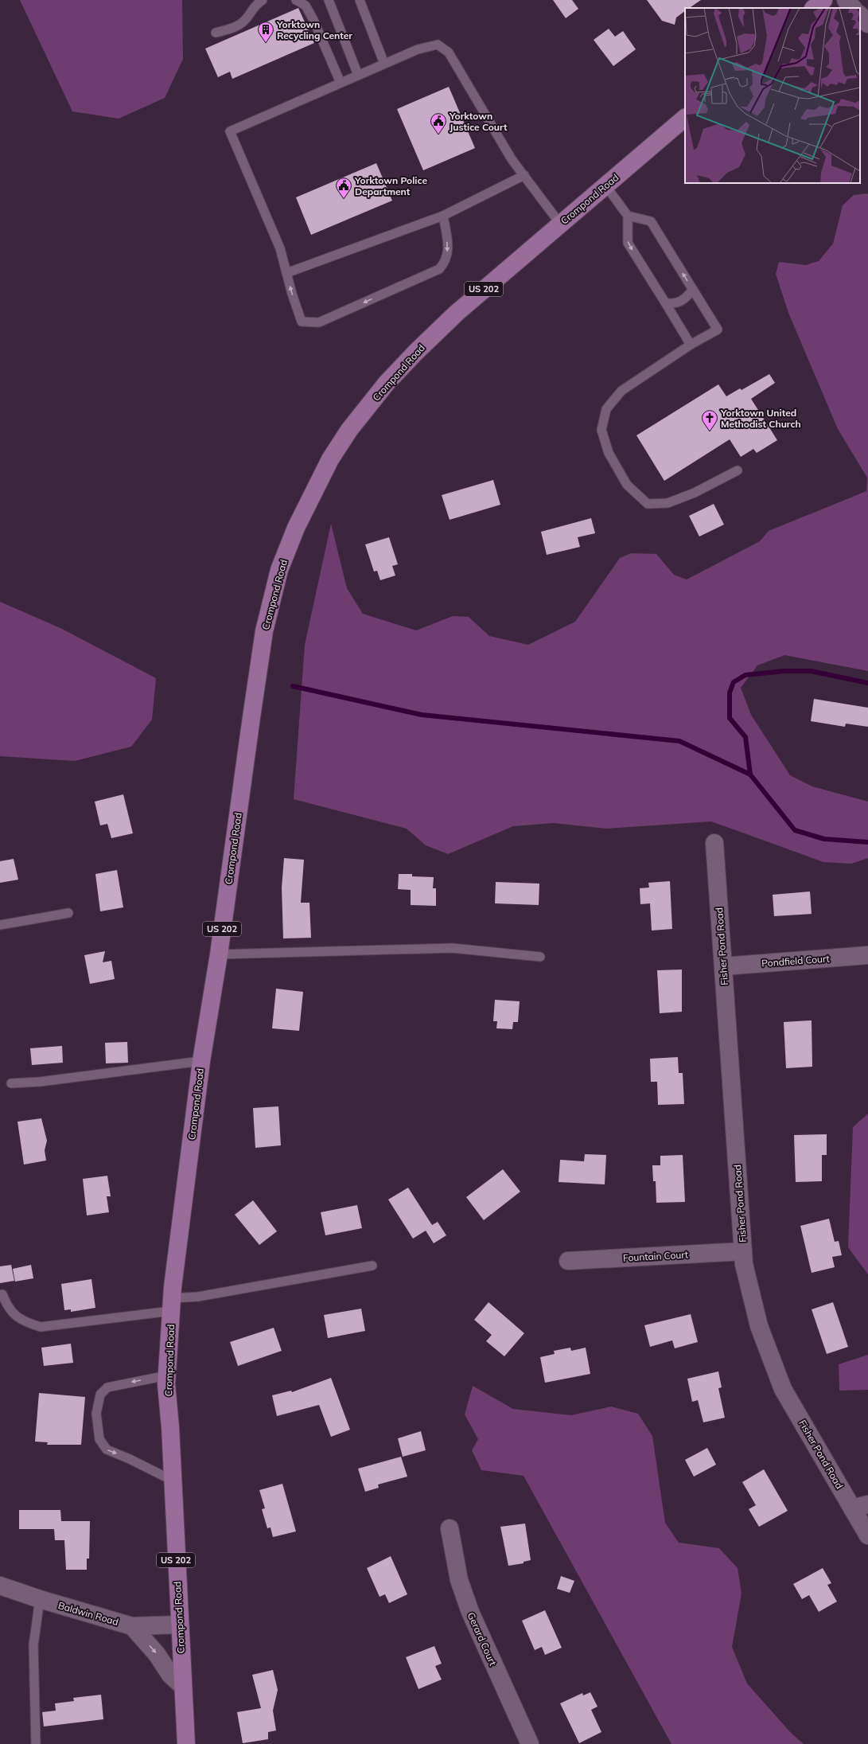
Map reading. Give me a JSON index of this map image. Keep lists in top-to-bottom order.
{
  "streets": {
    "highway": ["Crompond Road", "US 202"],
    "street": [
      "Fisher Pond Road",
      "Pondfield Court",
      "Fountain Court",
      "Baldwin Road",
      "Gerard Court"
    ]
  },
  "crossings": [
    ["Crompond Road", "Baldwin Road"],
    ["Fisher Pond Road", "Pondfield Court"],
    ["Fisher Pond Road", "Fountain Court"]
  ],
  "places": {
    "building": ["Yorktown Recycling Center"],
    "public building": ["Yorktown Justice Court", "Yorktown Police Department"],
    "church": ["Yorktown United Methodist Church"]
  }
}
